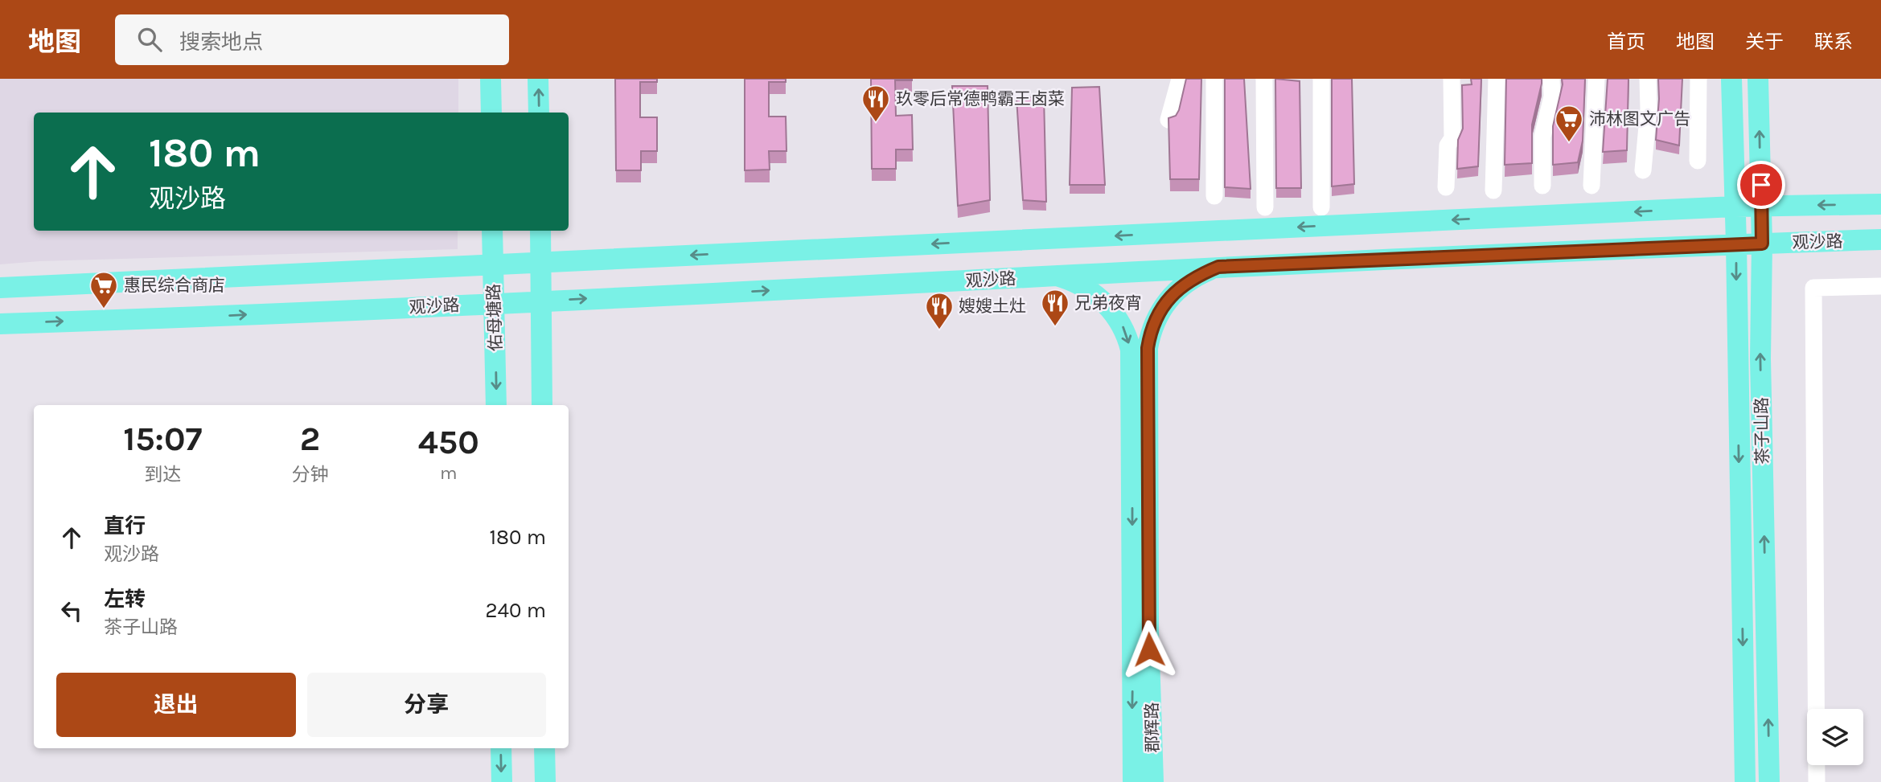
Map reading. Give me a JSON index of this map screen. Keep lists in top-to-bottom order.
{
  "streets": {
    "main road": [
      "观沙路",
      "佑母塘路",
      "茶子山路",
      "郡辉路"
    ]
  },
  "crossings": [
    ["观沙路", "佑母塘路"],
    ["观沙路", "茶子山路"],
    ["观沙路", "郡辉路"]
  ],
  "places": {
    "restaurant": ["玖零后常德鸭霸王卤菜", "兄弟夜宵", "嫂嫂土灶"],
    "supermarket": ["沛林图文广告", "惠民综合商店"]
  },
  "page": {
    "header": "地图",
    "search": "搜索地点",
    "nav": [
      "首页",
      "地图",
      "关于",
      "联系"
    ],
    "turn": ["180 m", "观沙路"],
    "eta": [
      "15:07",
      "到达",
      "2",
      "分钟",
      "450",
      "m"
    ],
    "list": [
      {
        "name": "直行",
        "note": "观沙路",
        "value": "180 m"
      },
      {
        "name": "左转",
        "note": "茶子山路",
        "value": "240 m"
      }
    ],
    "buttons": ["退出", "分享"]
  }
}
